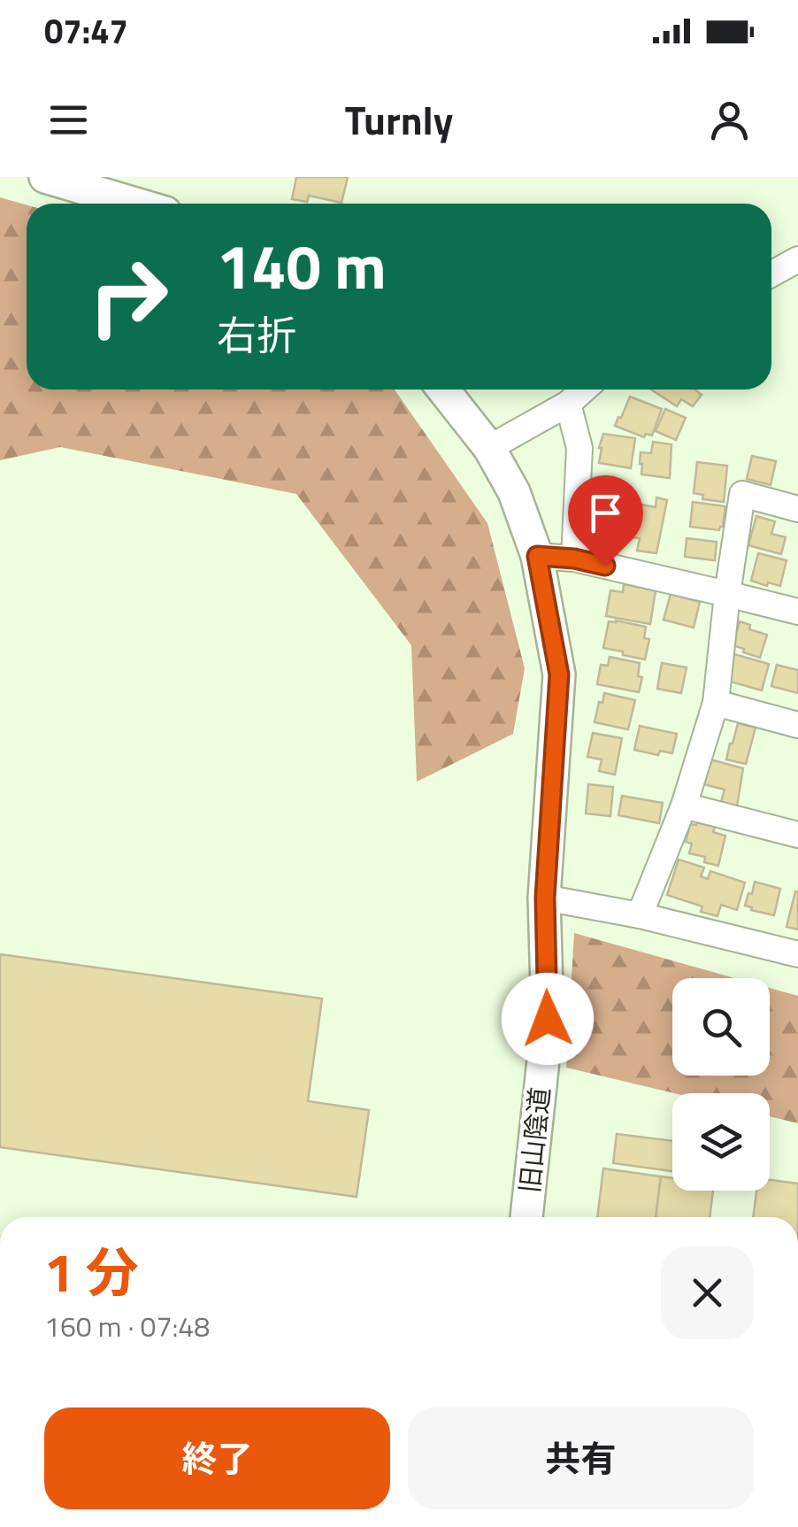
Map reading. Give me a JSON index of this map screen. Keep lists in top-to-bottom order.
{
  "streets": {
    "street": ["旧山陰道"]
  },
  "page": {
    "status": "07:47",
    "header": "Turnly",
    "turn": ["140 m", "右折"],
    "heading": ["1 分", "160 m · 07:48"],
    "buttons": ["終了", "共有"]
  }
}
